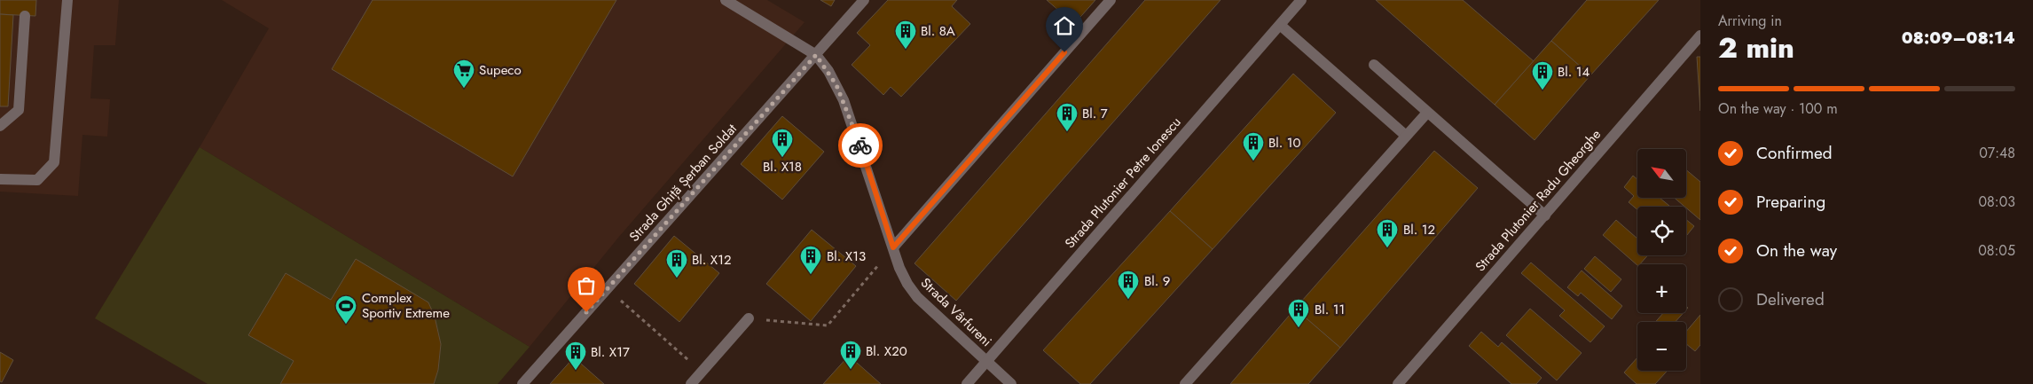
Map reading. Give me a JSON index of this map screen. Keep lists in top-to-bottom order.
{
  "streets": {
    "street": [
      "Strada Ghiță Șerban Soldat",
      "Strada Plutonier Petre Ionescu",
      "Strada Plutonier Radu Gheorghe",
      "Strada Vârfureni"
    ]
  },
  "crossings": [
    ["Strada Ghiță Șerban Soldat", "Strada Vârfureni"],
    ["Strada Plutonier Petre Ionescu", "Strada Vârfureni"]
  ],
  "places": {
    "building": [
      "Bl. 8A",
      "Bl. 14",
      "Bl. 7",
      "Bl. X18",
      "Bl. 10",
      "Bl. 12",
      "Bl. X13",
      "Bl. X12",
      "Bl. 9",
      "Bl. 11",
      "Bl. X20",
      "Bl. X17"
    ],
    "supermarket": ["Supeco"],
    "sports": ["Complex Sportiv Extreme"]
  },
  "north": "top left",
  "page": {
    "heading": ["2 min", "Arriving in", "08:09–08:14"],
    "bar": "On the way · 100 m",
    "list": [
      ["Confirmed", "07:48"],
      ["Preparing", "08:03"],
      ["On the way", "08:05"],
      "Delivered"
    ],
    "map_buttons": ["+", "−"]
  }
}
